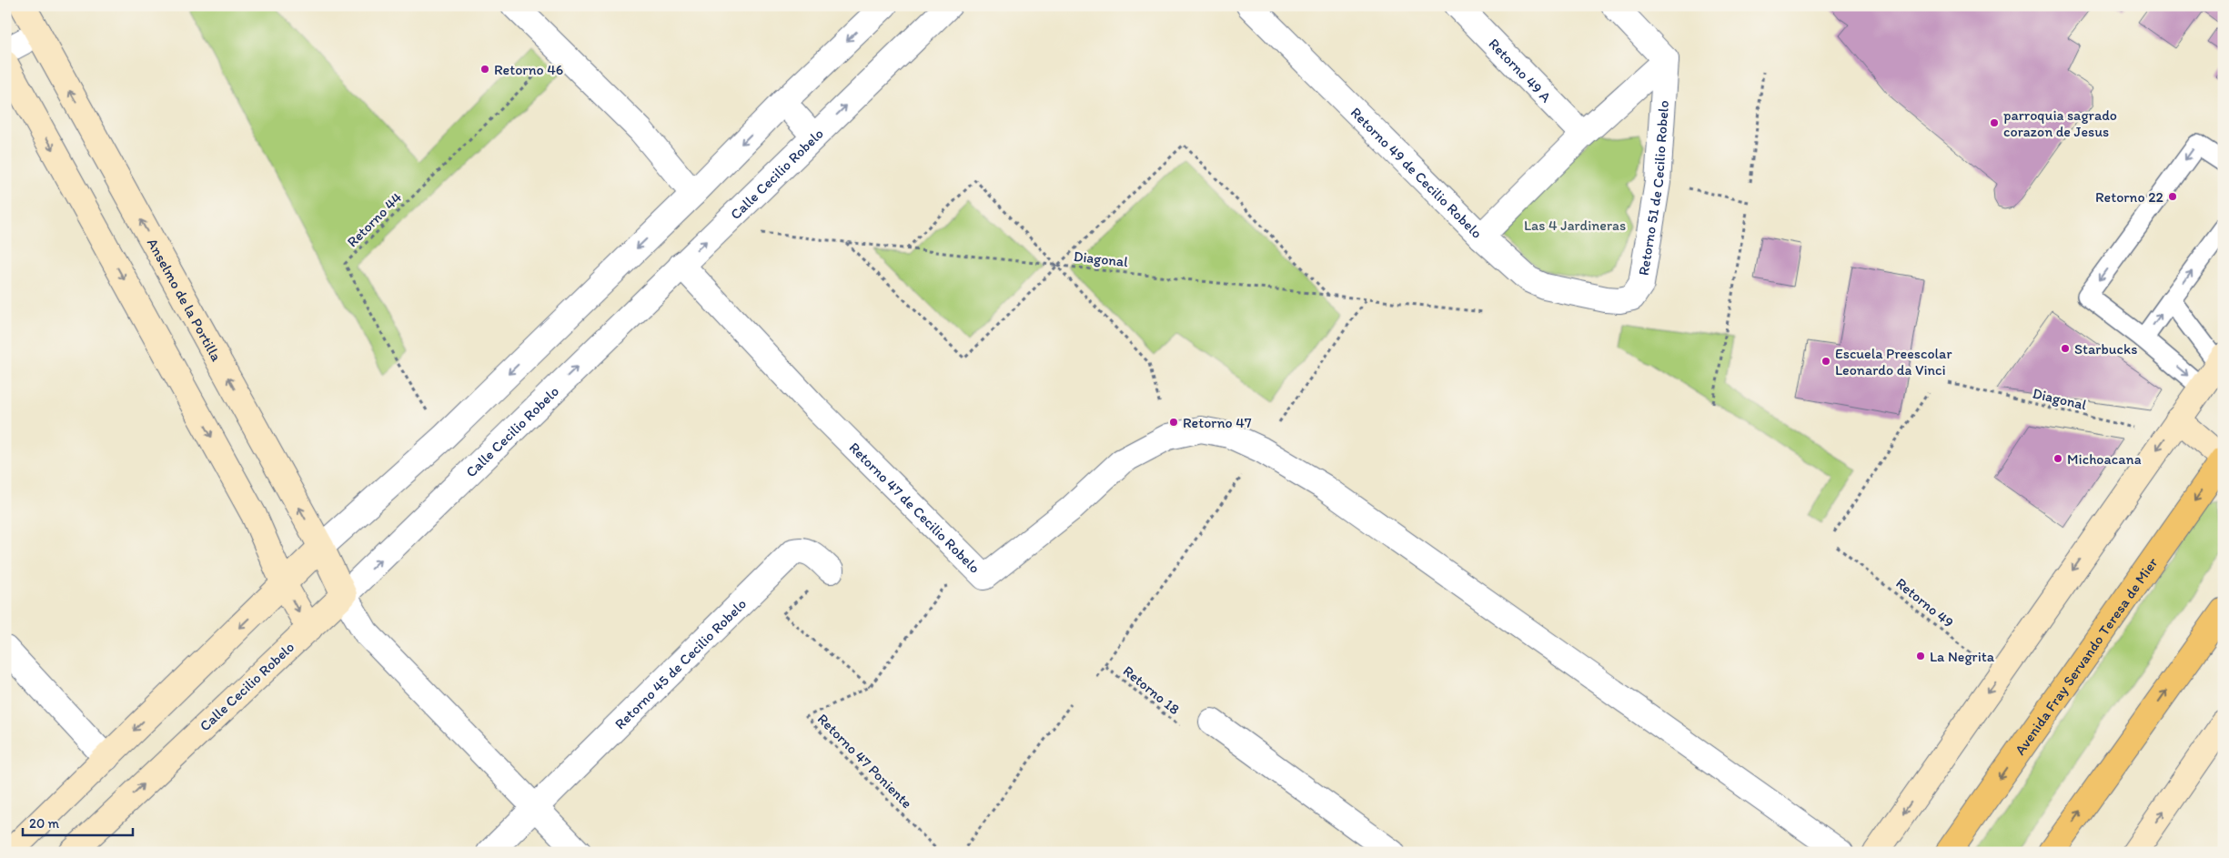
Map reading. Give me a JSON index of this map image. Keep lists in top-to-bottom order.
{
  "streets": {
    "main road": ["Avenida Fray Servando Teresa de Mier"],
    "street": [
      "Retorno 49 A",
      "Retorno 49 de Cecilio Robelo",
      "Calle Cecilio Robelo",
      "Retorno 51 de Cecilio Robelo",
      "Anselmo de la Portilla",
      "Retorno 47 de Cecilio Robelo",
      "Retorno 45 de Cecilio Robelo"
    ],
    "path": [
      "Retorno 44",
      "Diagonal",
      "Retorno 49",
      "Retorno 18",
      "Retorno 47 Poniente"
    ]
  },
  "crossings": [
    ["Retorno 49 A", "Retorno 49 de Cecilio Robelo"],
    ["Retorno 49 de Cecilio Robelo", "Retorno 51 de Cecilio Robelo"],
    ["Calle Cecilio Robelo", "Diagonal"],
    ["Calle Cecilio Robelo", "Anselmo de la Portilla"],
    ["Calle Cecilio Robelo", "Retorno 47 de Cecilio Robelo"],
    ["Retorno 47 de Cecilio Robelo", "Retorno 47 Poniente"]
  ],
  "parks": ["Las 4 Jardineras"],
  "places": [
    "Retorno 46",
    "parroquia sagrado corazon de Jesus",
    "Retorno 22",
    "Starbucks",
    "Escuela Preescolar Leonardo da Vinci",
    "Retorno 47",
    "Michoacana",
    "La Negrita"
  ],
  "scale_bar": "20 m"
}
